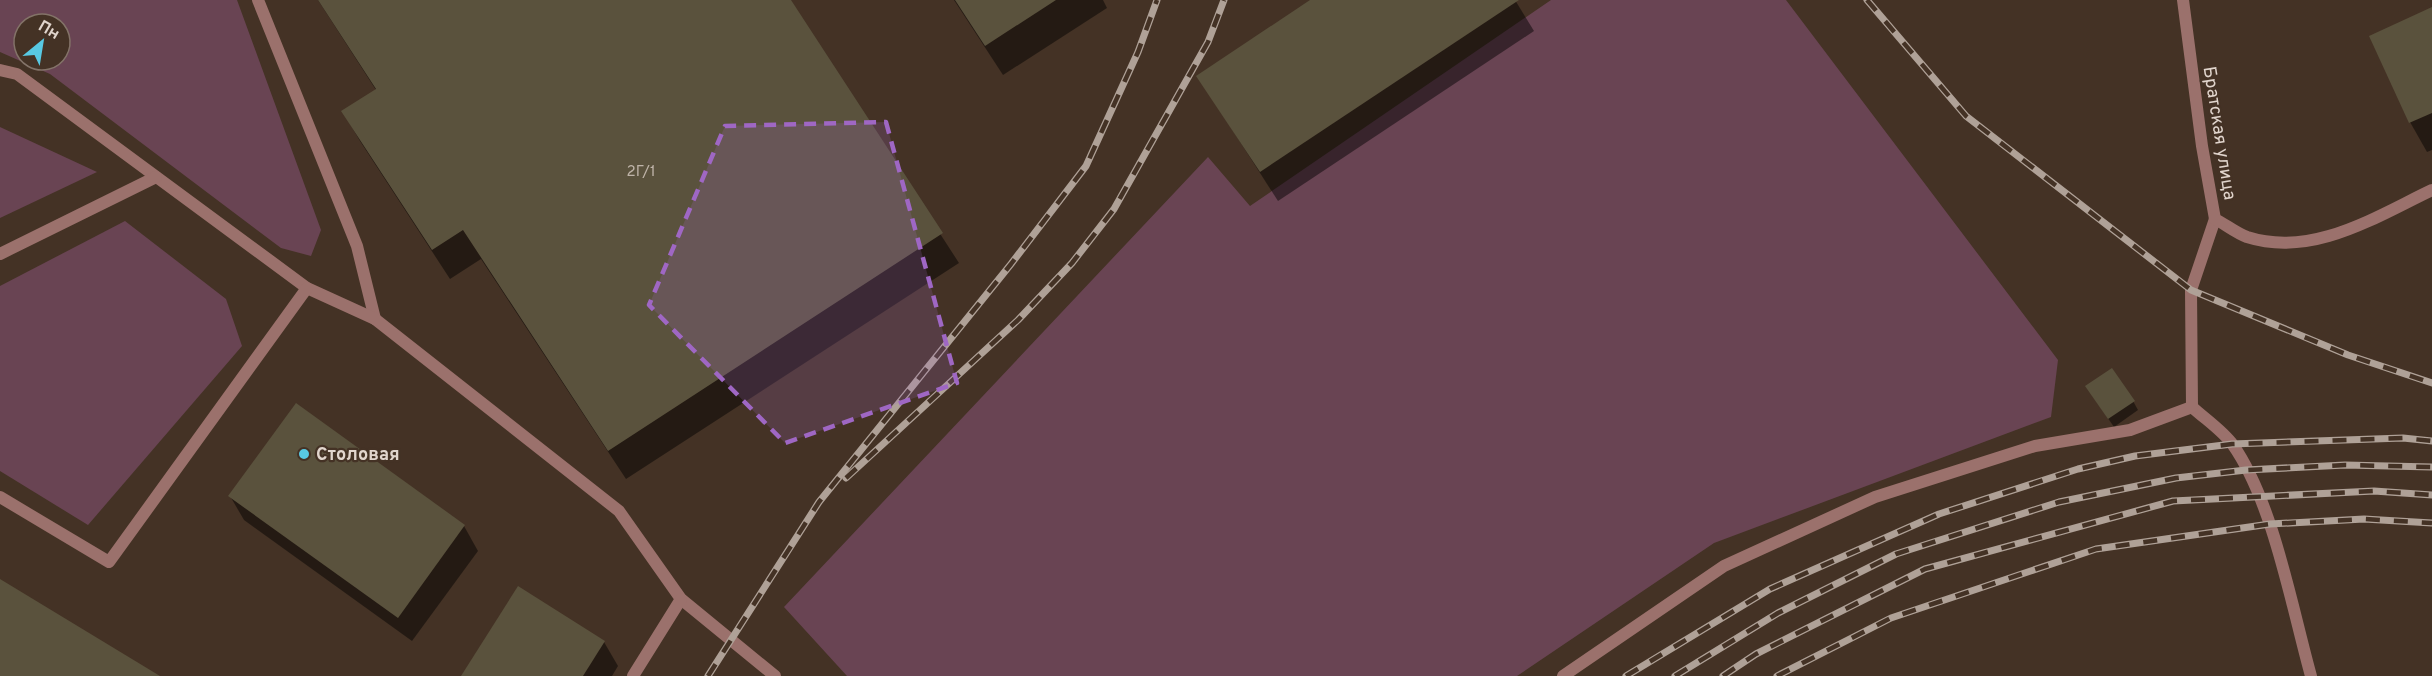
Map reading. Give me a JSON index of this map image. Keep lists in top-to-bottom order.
{
  "streets": {
    "street": ["Братская улица"]
  },
  "places": ["Столовая"],
  "house_numbers": ["2Г/1"],
  "north": "top right"
}
